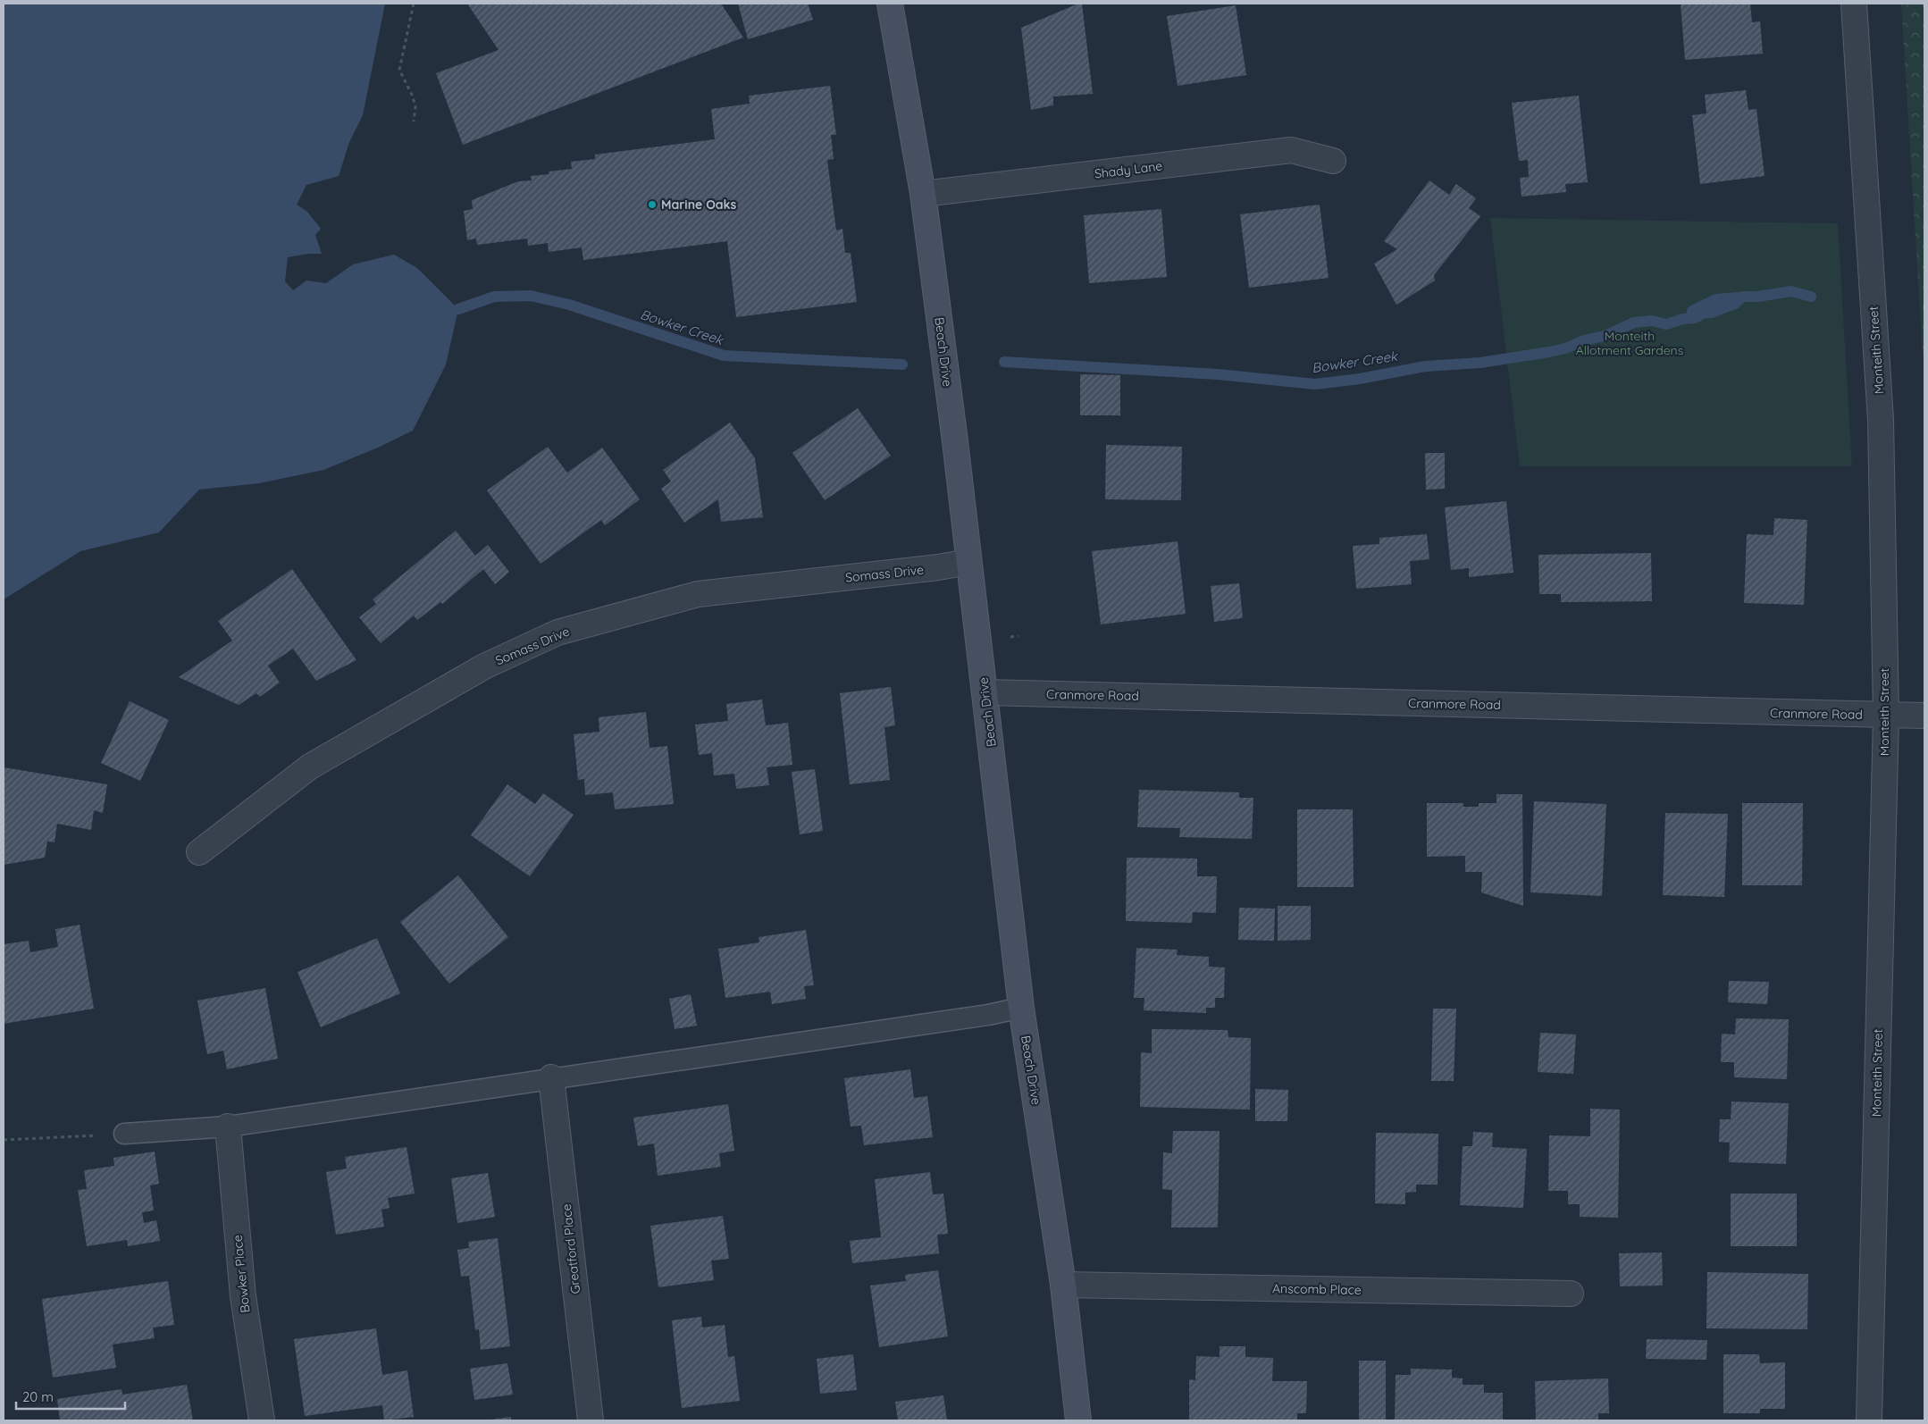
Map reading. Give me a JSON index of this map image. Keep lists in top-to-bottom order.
{
  "streets": {
    "main road": ["Beach Drive"],
    "street": [
      "Shady Lane",
      "Monteith Street",
      "Somass Drive",
      "Cranmore Road",
      "Greatford Place",
      "Bowker Place",
      "Anscomb Place"
    ]
  },
  "crossings": [
    ["Shady Lane", "Beach Drive"],
    ["Monteith Street", "Cranmore Road"],
    ["Beach Drive", "Somass Drive"],
    ["Beach Drive", "Cranmore Road"],
    ["Beach Drive", "Anscomb Place"]
  ],
  "water": ["Bowker Creek"],
  "parks": ["Monteith Allotment Gardens"],
  "places": ["Marine Oaks"],
  "scale_bar": "20 m"
}
